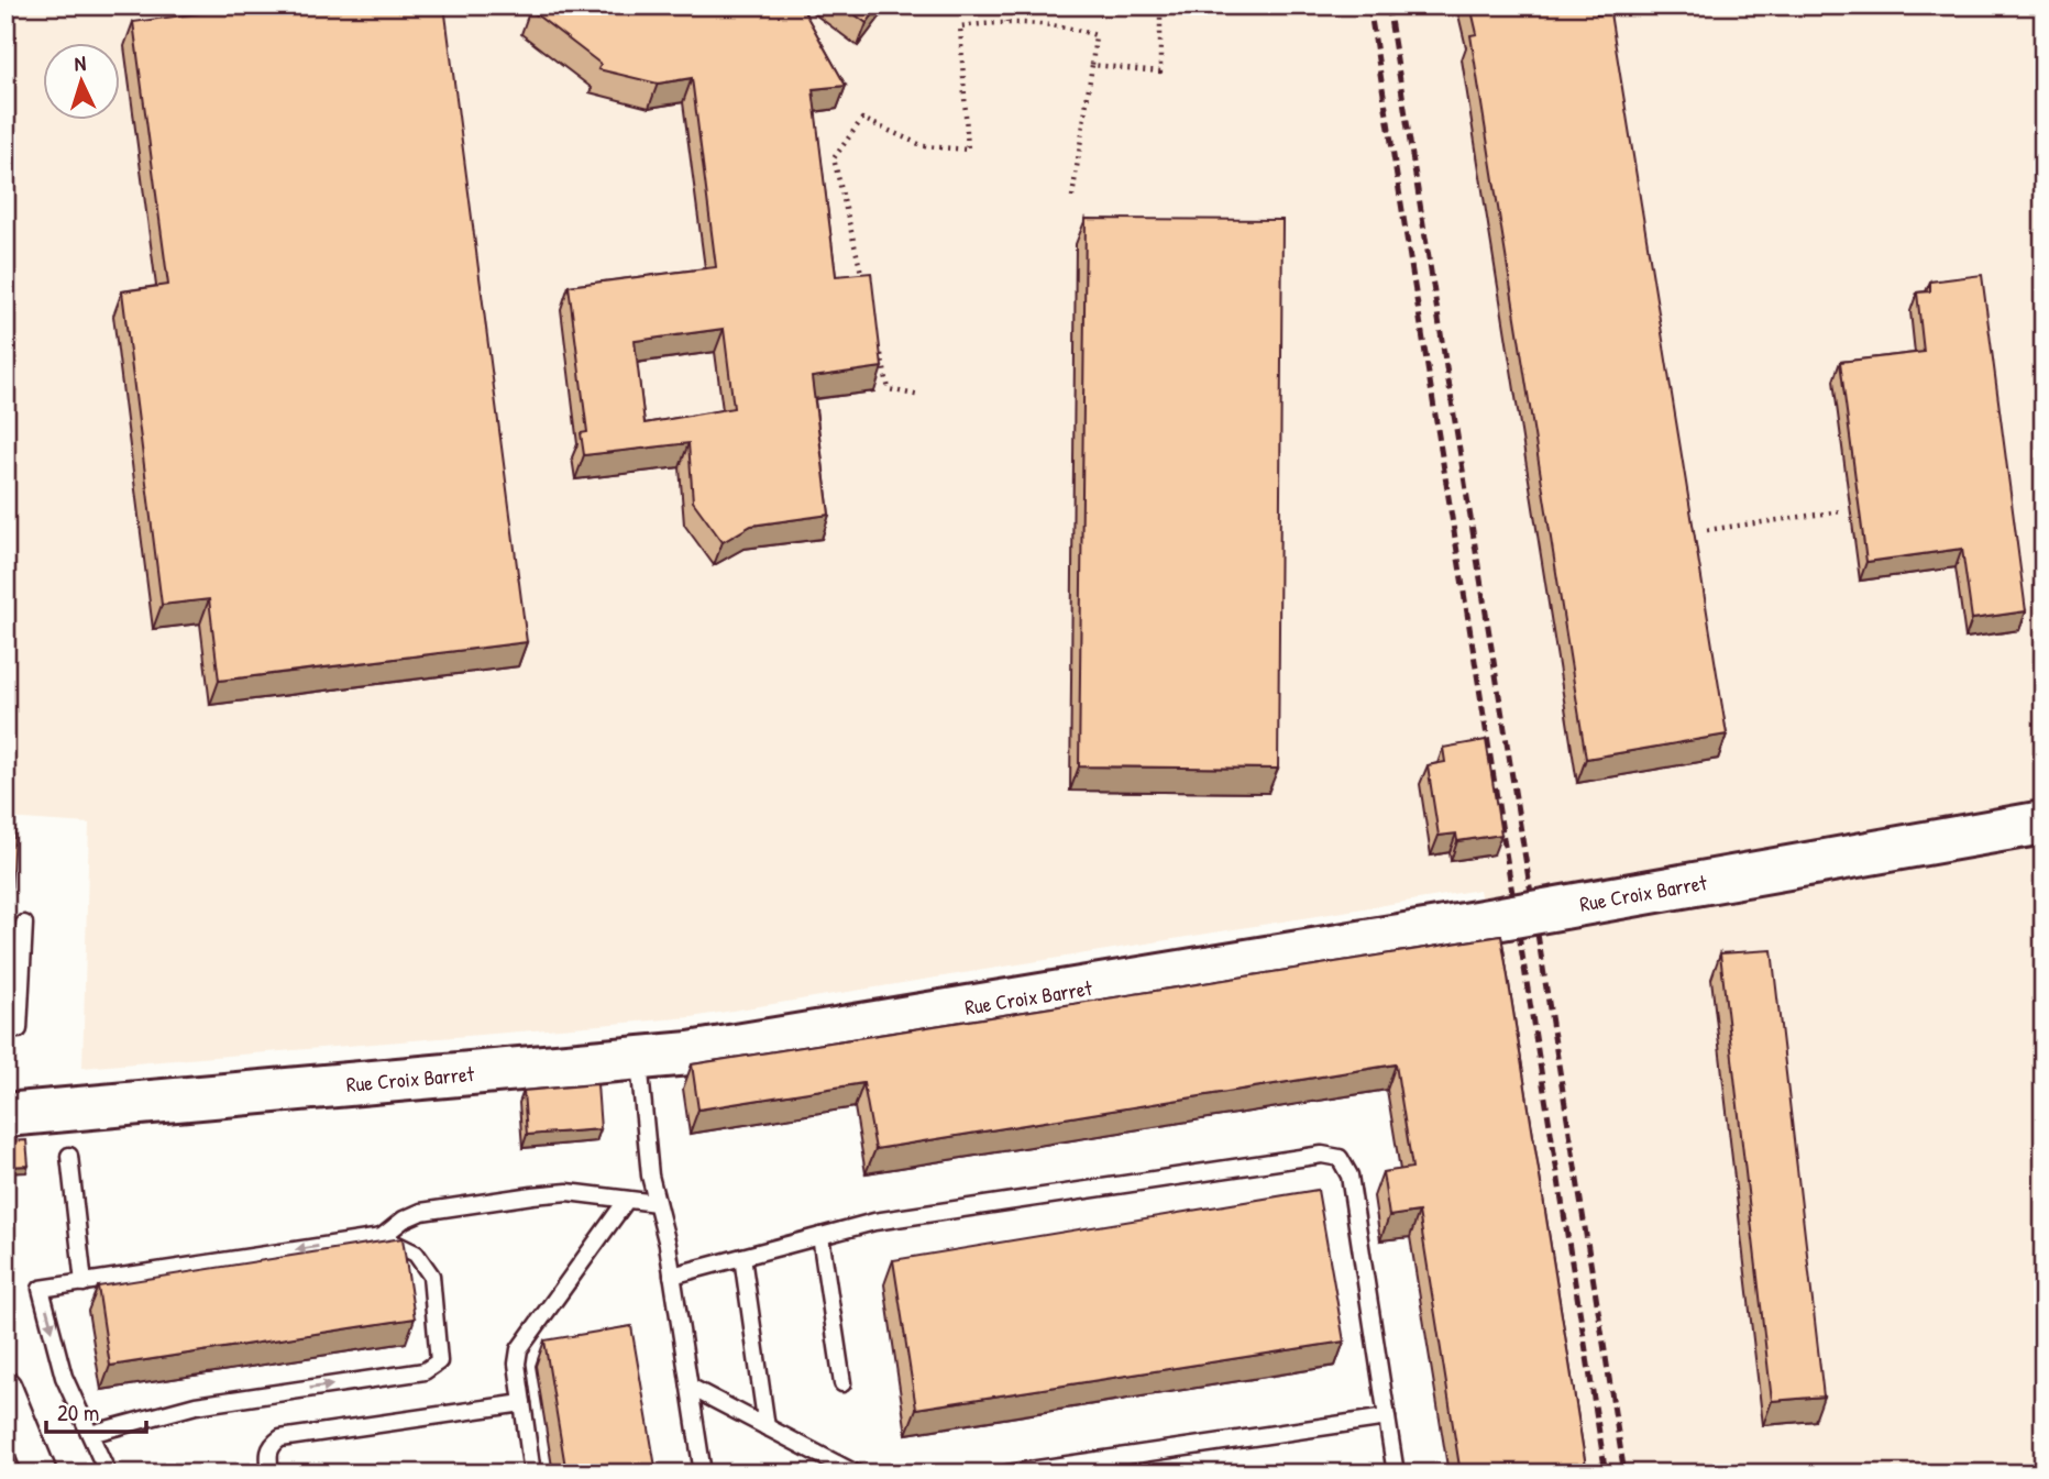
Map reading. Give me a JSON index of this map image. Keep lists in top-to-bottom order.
{
  "streets": {
    "street": ["Rue Croix Barret"]
  },
  "scale_bar": "20 m",
  "north": "top"
}
